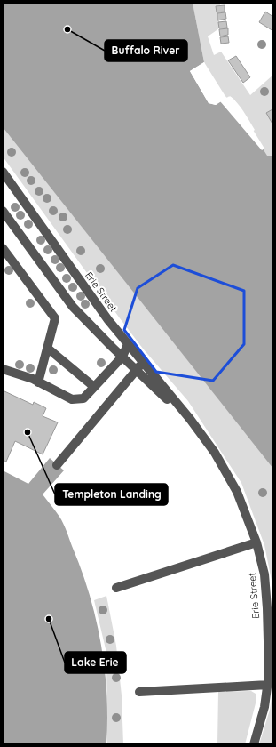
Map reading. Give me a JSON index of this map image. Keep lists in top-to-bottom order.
{
  "streets": {
    "street": ["Erie Street"]
  },
  "places": ["Buffalo River", "Templeton Landing", "Lake Erie"]
}
